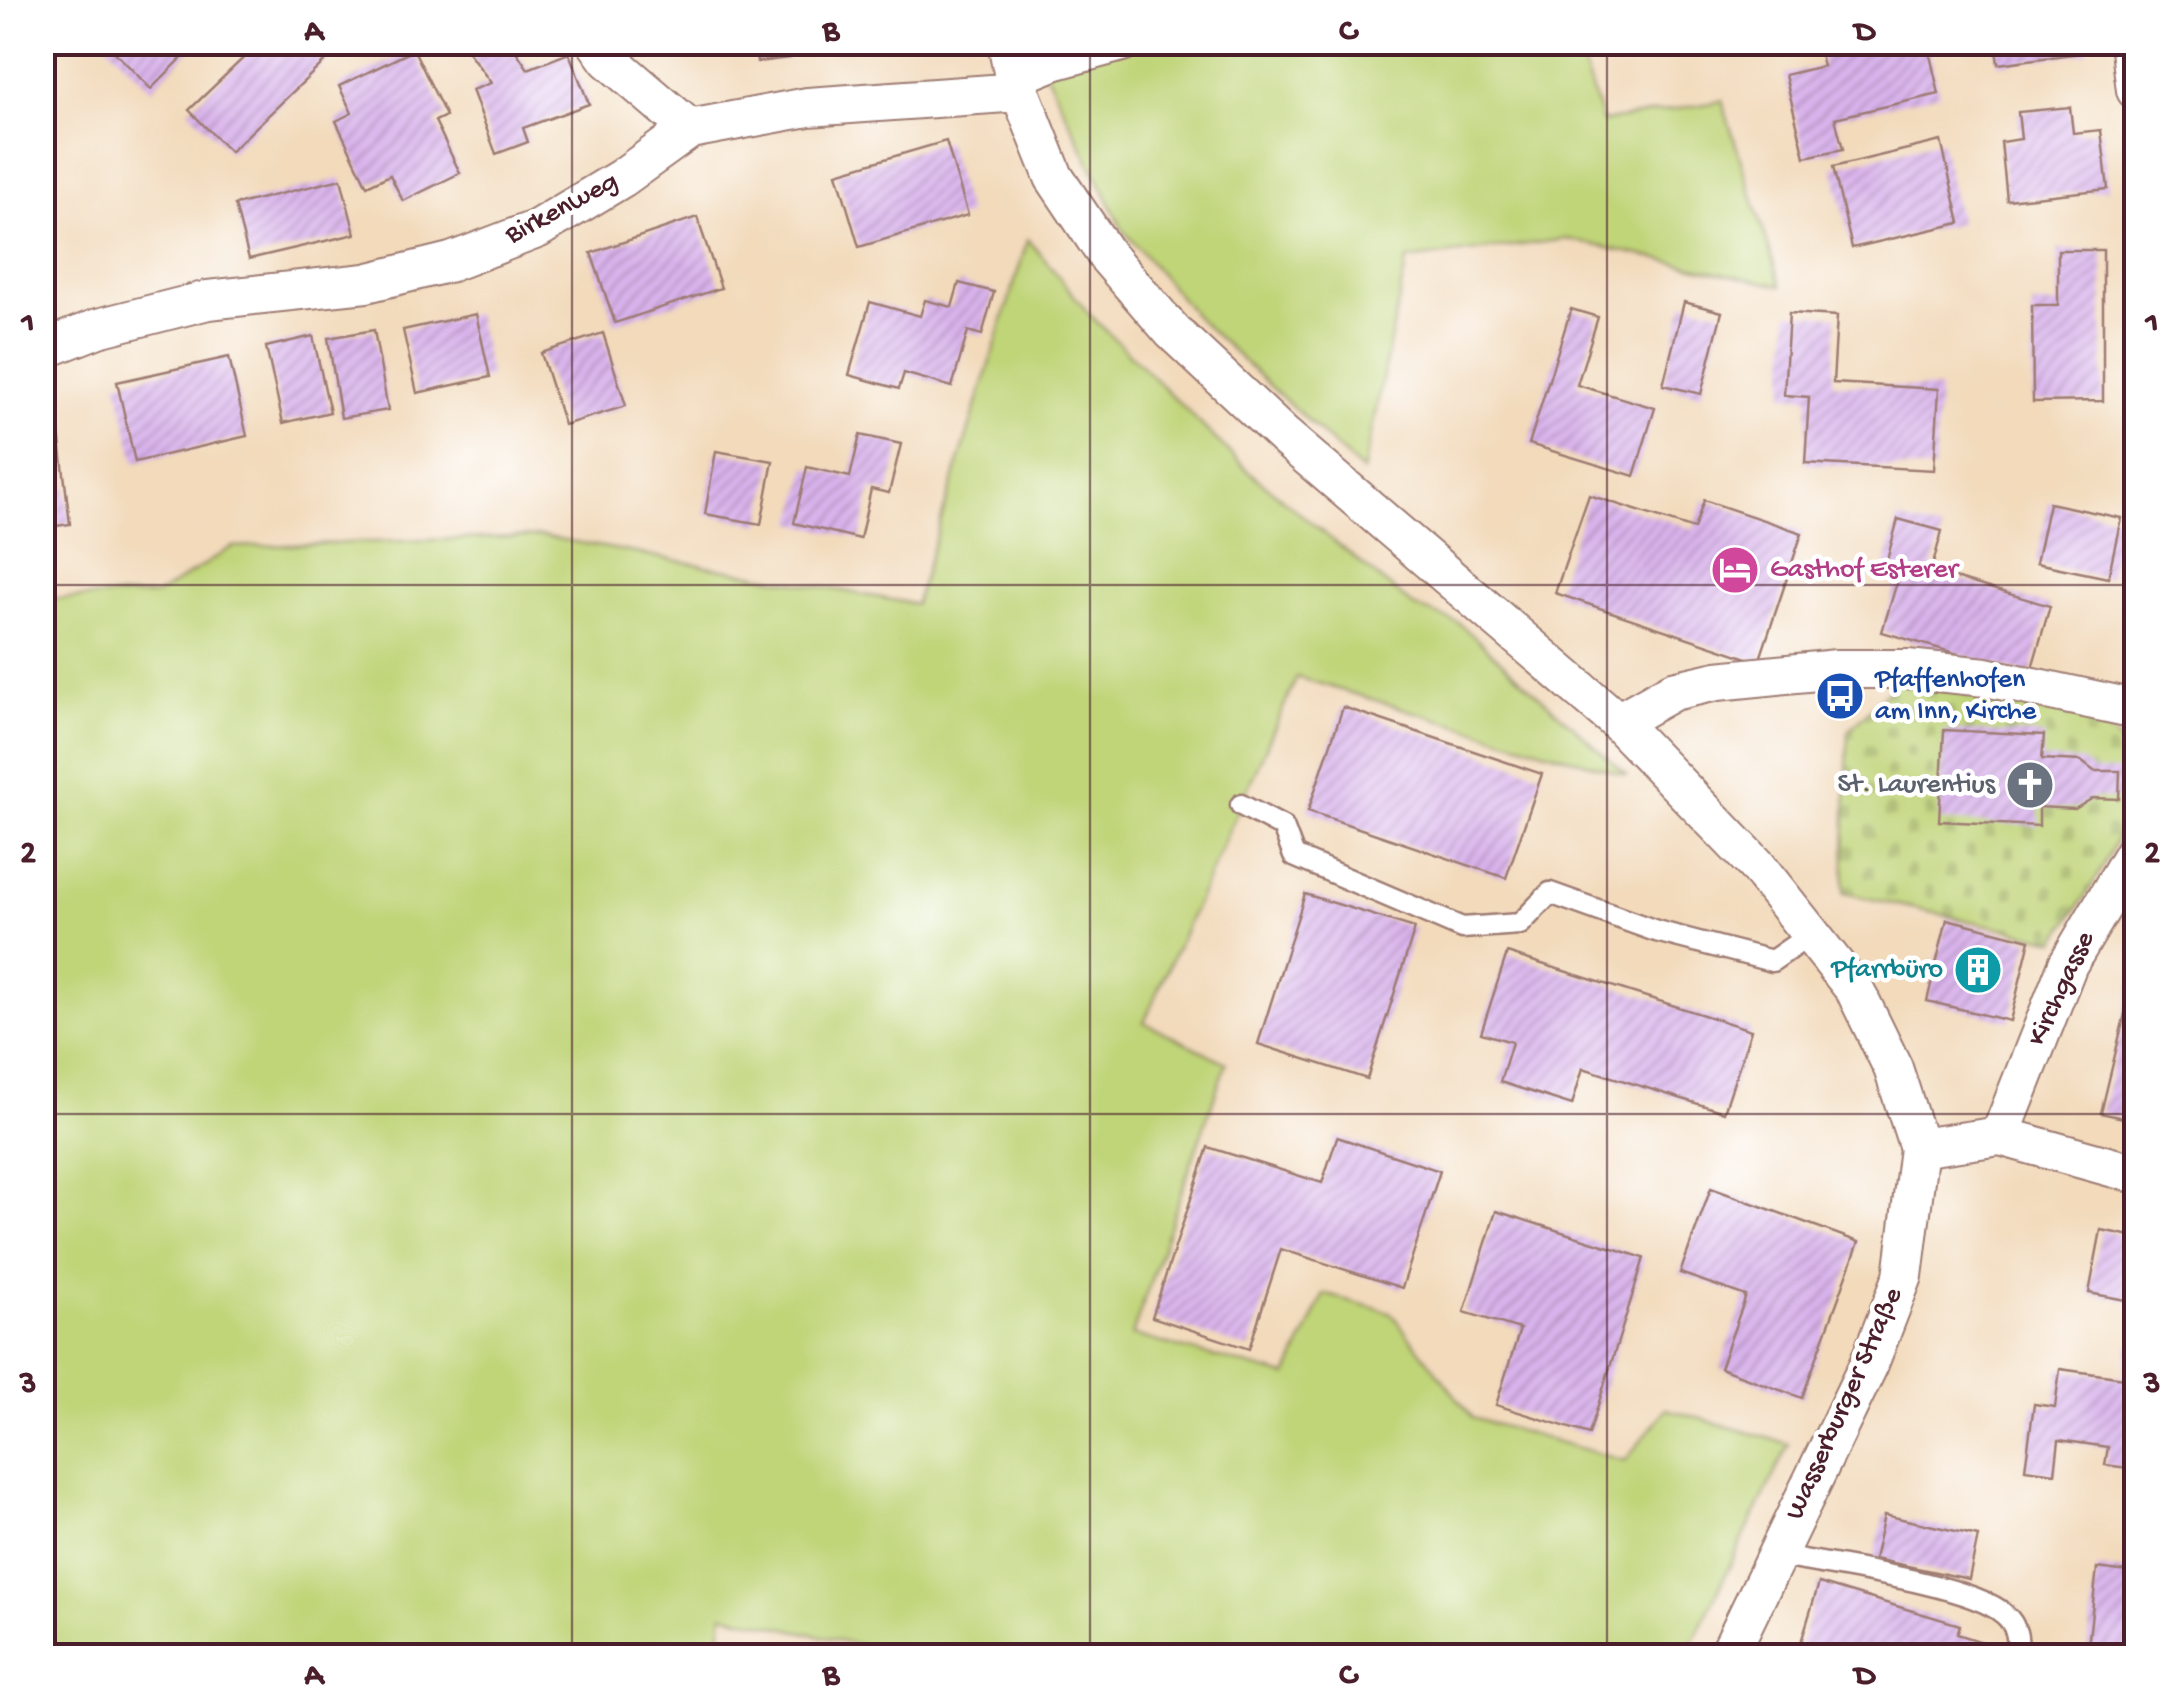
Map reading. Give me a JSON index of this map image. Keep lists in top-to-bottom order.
{
  "streets": {
    "street": ["Birkenweg", "Kirchgasse", "Wasserburger Straße"]
  },
  "crossings": [
    ["Birkenweg", "Wasserburger Straße"]
  ],
  "places": {
    "hotel": ["Gasthof Esterer"],
    "bus stop": ["Pfaffenhofen am Inn, Kirche"],
    "church": ["St. Laurentius"],
    "building": ["Pfarrbüro"]
  },
  "grid": {
    "columns": [
      "A",
      "B",
      "C",
      "D"
    ],
    "rows": ["1", "2", "3"]
  }
}
